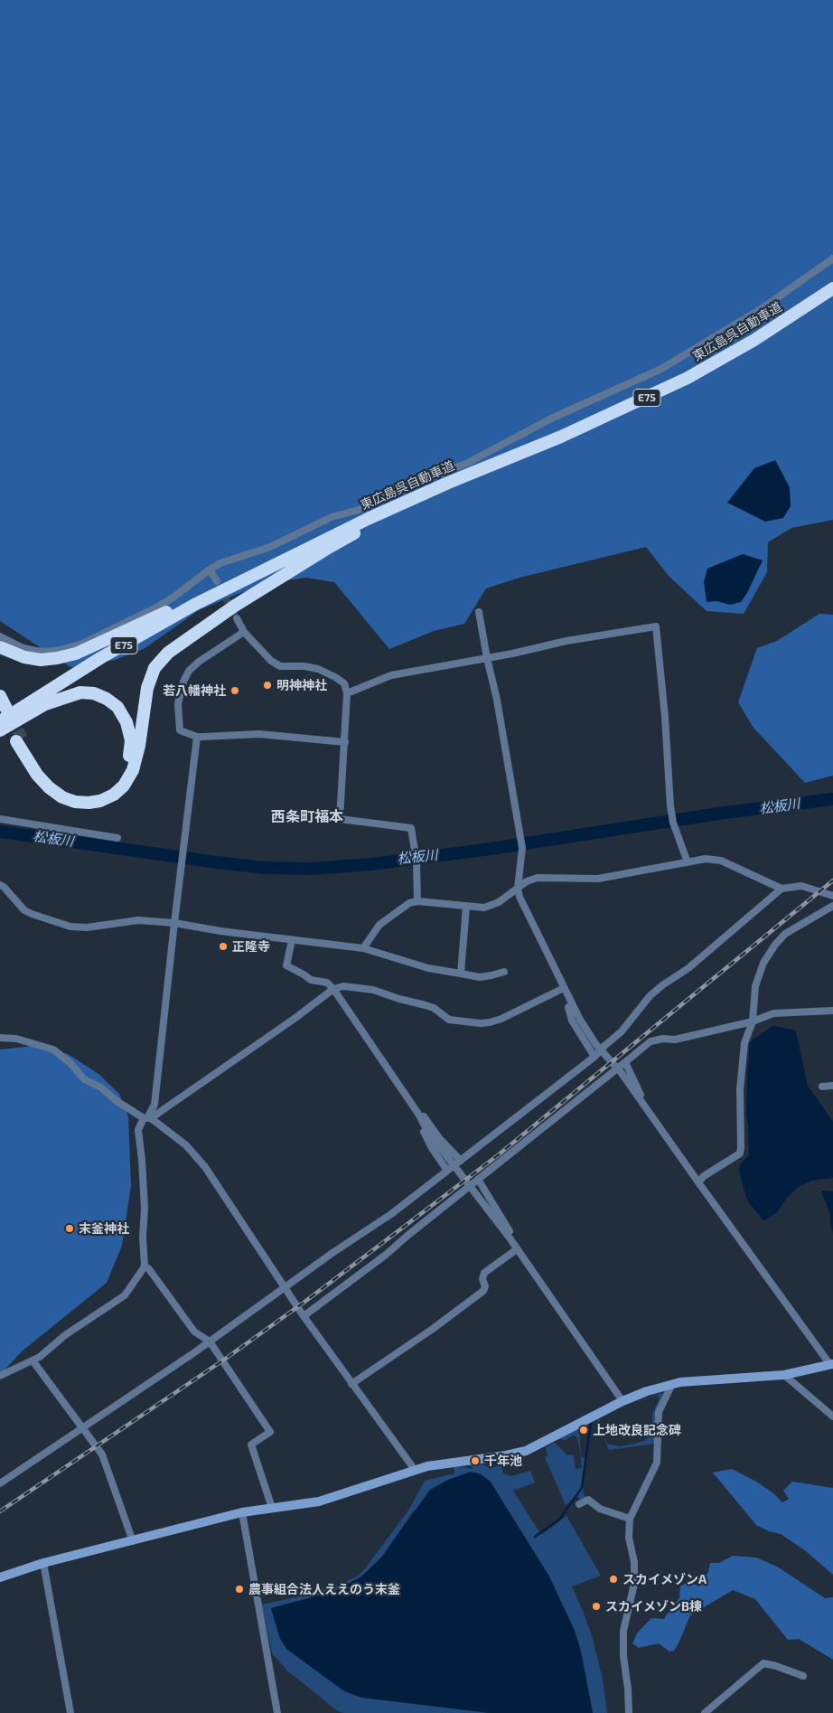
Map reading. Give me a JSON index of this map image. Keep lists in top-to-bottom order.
{
  "streets": {
    "highway": ["東広島呉自動車道", "E75"]
  },
  "districts": ["西条町福本"],
  "water": ["松板川"],
  "places": [
    "明神神社",
    "若八幡神社",
    "正隆寺",
    "末釜神社",
    "上地改良記念碑",
    "千年池",
    "スカイメゾンA",
    "農事組合法人ええのう末釜",
    "スカイメゾンB棟"
  ]
}
